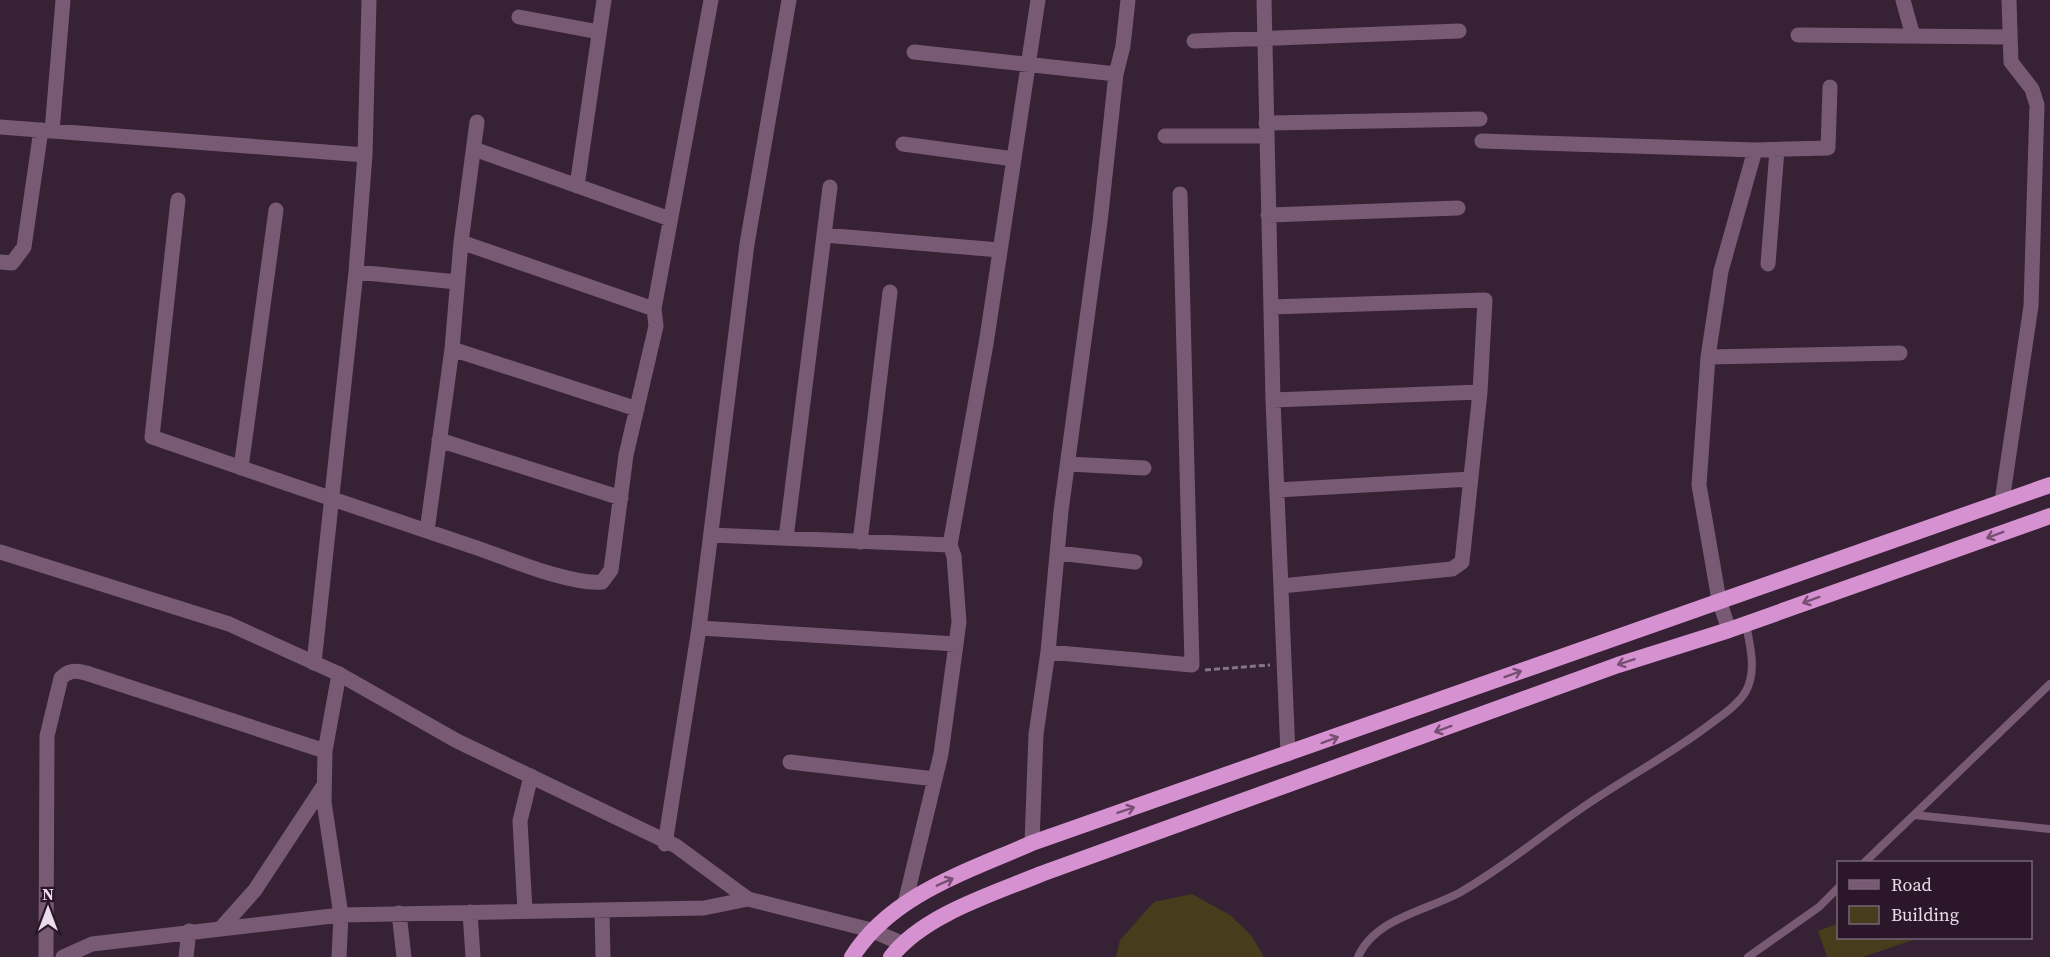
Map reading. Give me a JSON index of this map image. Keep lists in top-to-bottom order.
{
  "legend": ["Road", "Building"],
  "north": "top"
}
